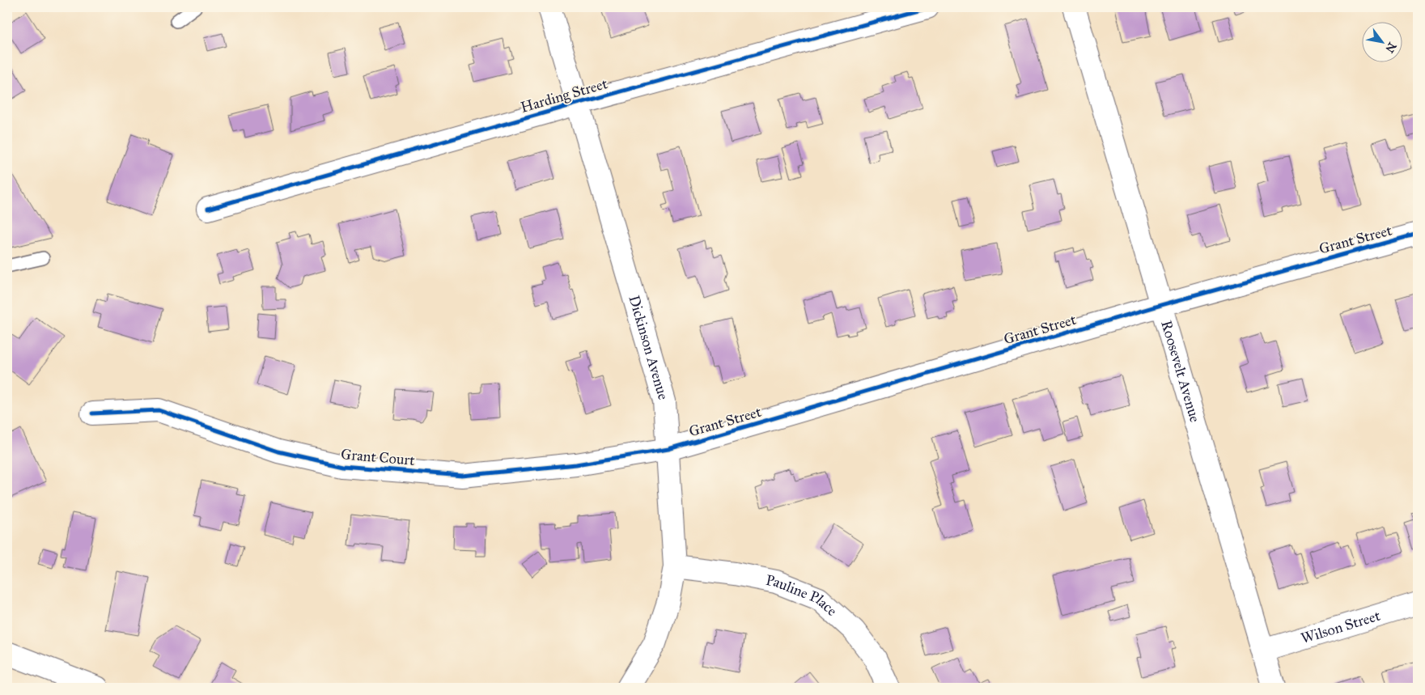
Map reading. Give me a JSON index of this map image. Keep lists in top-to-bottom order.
{
  "streets": {
    "street": [
      "Harding Street",
      "Grant Street",
      "Dickinson Avenue",
      "Roosevelt Avenue",
      "Grant Court",
      "Pauline Place",
      "Wilson Street"
    ]
  },
  "crossings": [
    ["Harding Street", "Dickinson Avenue"],
    ["Grant Street", "Dickinson Avenue"],
    ["Grant Street", "Roosevelt Avenue"],
    ["Grant Street", "Grant Court"],
    ["Dickinson Avenue", "Grant Court"],
    ["Dickinson Avenue", "Pauline Place"],
    ["Roosevelt Avenue", "Wilson Street"]
  ],
  "north": "bottom right"
}
